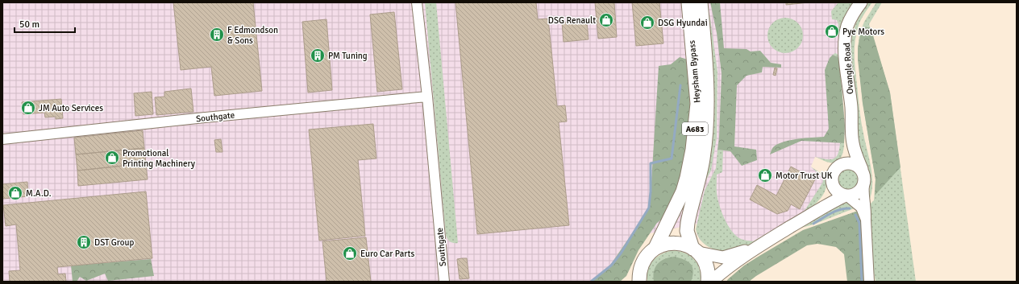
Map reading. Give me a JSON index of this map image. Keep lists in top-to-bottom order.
{
  "streets": {
    "highway": ["Heysham Bypass", "A683"],
    "main road": ["Ovangle Road"],
    "street": ["Southgate"]
  },
  "crossings": [
    ["Heysham Bypass", "A683"]
  ],
  "places": {
    "shop": [
      "DSG Renault",
      "DSG Hyundai",
      "Pye Motors",
      "JM Auto Services",
      "Promotional Printing Machinery",
      "Motor Trust UK",
      "M.A.D.",
      "Euro Car Parts"
    ],
    "building": ["F Edmondson & Sons", "PM Tuning", "DST Group"]
  },
  "scale_bar": "50 m"
}
